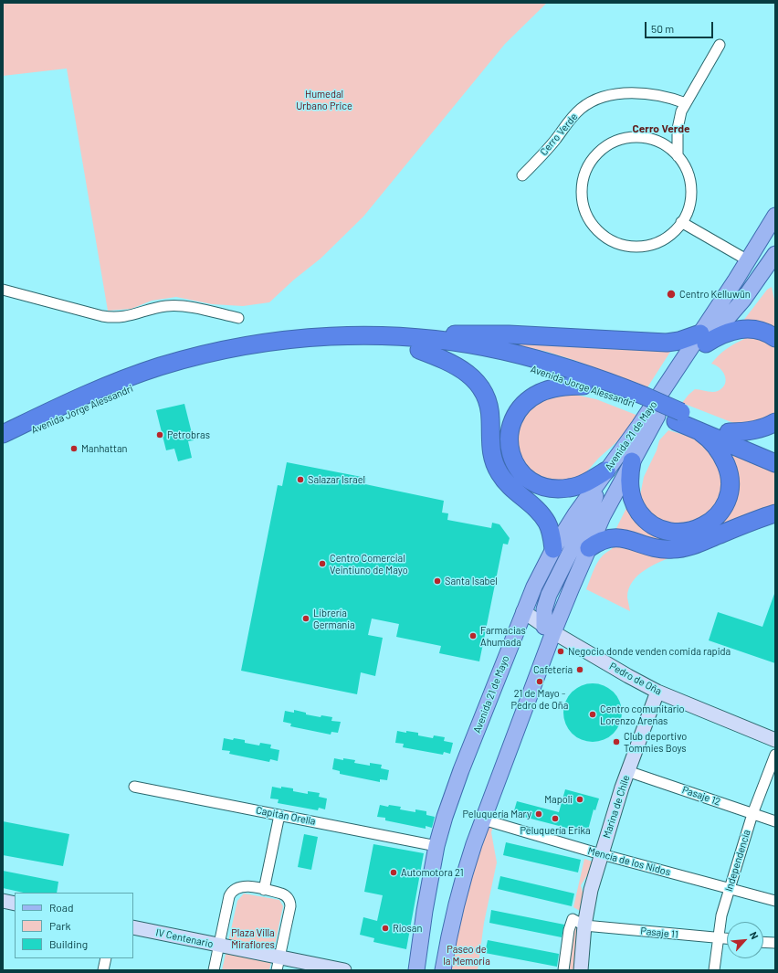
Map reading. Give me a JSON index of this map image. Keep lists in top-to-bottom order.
{
  "streets": {
    "highway": ["Avenida Jorge Alessandri"],
    "main road": ["Avenida 21 de Mayo"],
    "street": [
      "Cerro Verde",
      "Pedro de Oña",
      "Pasaje 12",
      "Marina de Chile",
      "Capitán Orella",
      "Independencia",
      "Mencía de los Nidos",
      "Pasaje 11",
      "IV Centenario"
    ]
  },
  "crossings": [
    ["Avenida 21 de Mayo", "Pedro de Oña"],
    ["Avenida 21 de Mayo", "Capitán Orella"],
    ["Avenida 21 de Mayo", "Mencía de los Nidos"],
    ["Pedro de Oña", "Marina de Chile"],
    ["Pasaje 12", "Marina de Chile"],
    ["Pasaje 12", "Independencia"],
    ["Marina de Chile", "Mencía de los Nidos"],
    ["Marina de Chile", "Pasaje 11"],
    ["Independencia", "Mencía de los Nidos"],
    ["Independencia", "Pasaje 11"]
  ],
  "districts": ["Cerro Verde"],
  "parks": ["Humedal Urbano Price", "Plaza Villa Miraflores", "Paseo de la Memoria"],
  "places": [
    "Centro Kelluwün",
    "Petrobras",
    "Manhattan",
    "Salazar Israel",
    "Centro Comercial Veintiuno de Mayo",
    "Santa Isabel",
    "Librería Germania",
    "Farmacias Ahumada",
    "Negocio donde venden comida rapida",
    "Cafetería",
    "21 de Mayo - Pedro de Oña",
    "Centro comunitario Lorenzo Arenas",
    "Club deportivo Tommies Boys",
    "Mapoli",
    "Peluquería Mary",
    "Peluquería Erika",
    "Automotora 21",
    "Riosan"
  ],
  "legend": ["Road", "Park", "Building"],
  "scale_bar": "50 m",
  "north": "top right"
}
